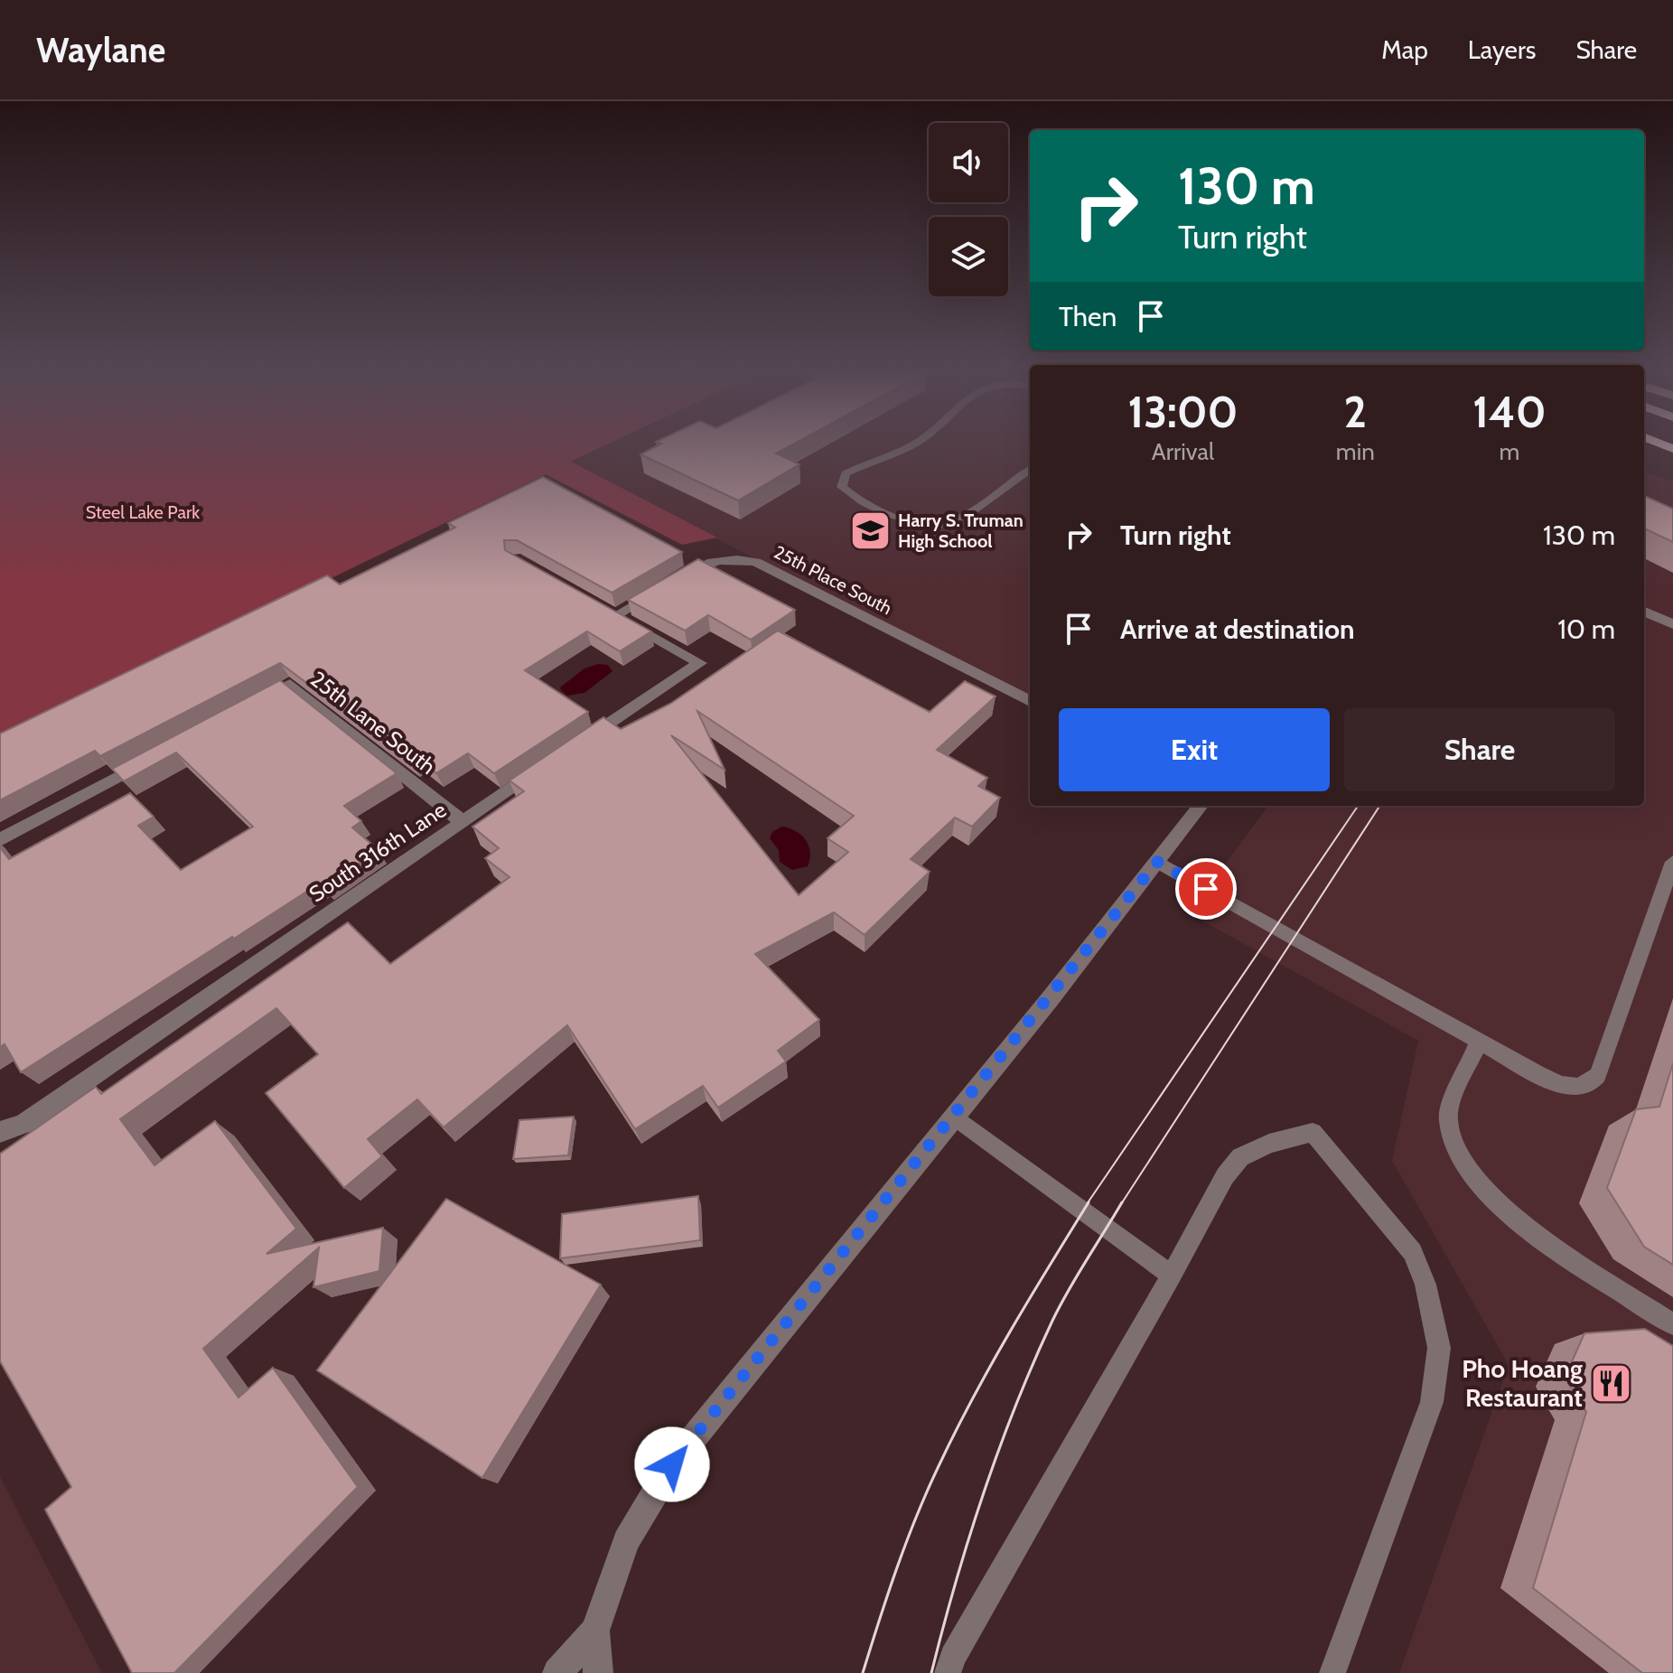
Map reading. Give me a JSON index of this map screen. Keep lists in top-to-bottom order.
{
  "streets": {
    "street": ["25th Place South", "25th Lane South", "South 316th Lane"]
  },
  "crossings": [
    ["25th Lane South", "South 316th Lane"]
  ],
  "parks": ["Steel Lake Park"],
  "places": {
    "school or university": ["Harry S. Truman High School"],
    "restaurant": ["Pho Hoang Restaurant"]
  },
  "page": {
    "header": "Waylane",
    "nav": ["Map", "Layers", "Share"],
    "turn": ["130 m", "Turn right"],
    "then": "Then",
    "eta": [
      "13:00",
      "Arrival",
      "2",
      "min",
      "140",
      "m"
    ],
    "list": [
      {
        "name": "Turn right",
        "value": "130 m"
      },
      {
        "name": "Arrive at destination",
        "value": "10 m"
      }
    ],
    "buttons": ["Exit", "Share"]
  }
}
